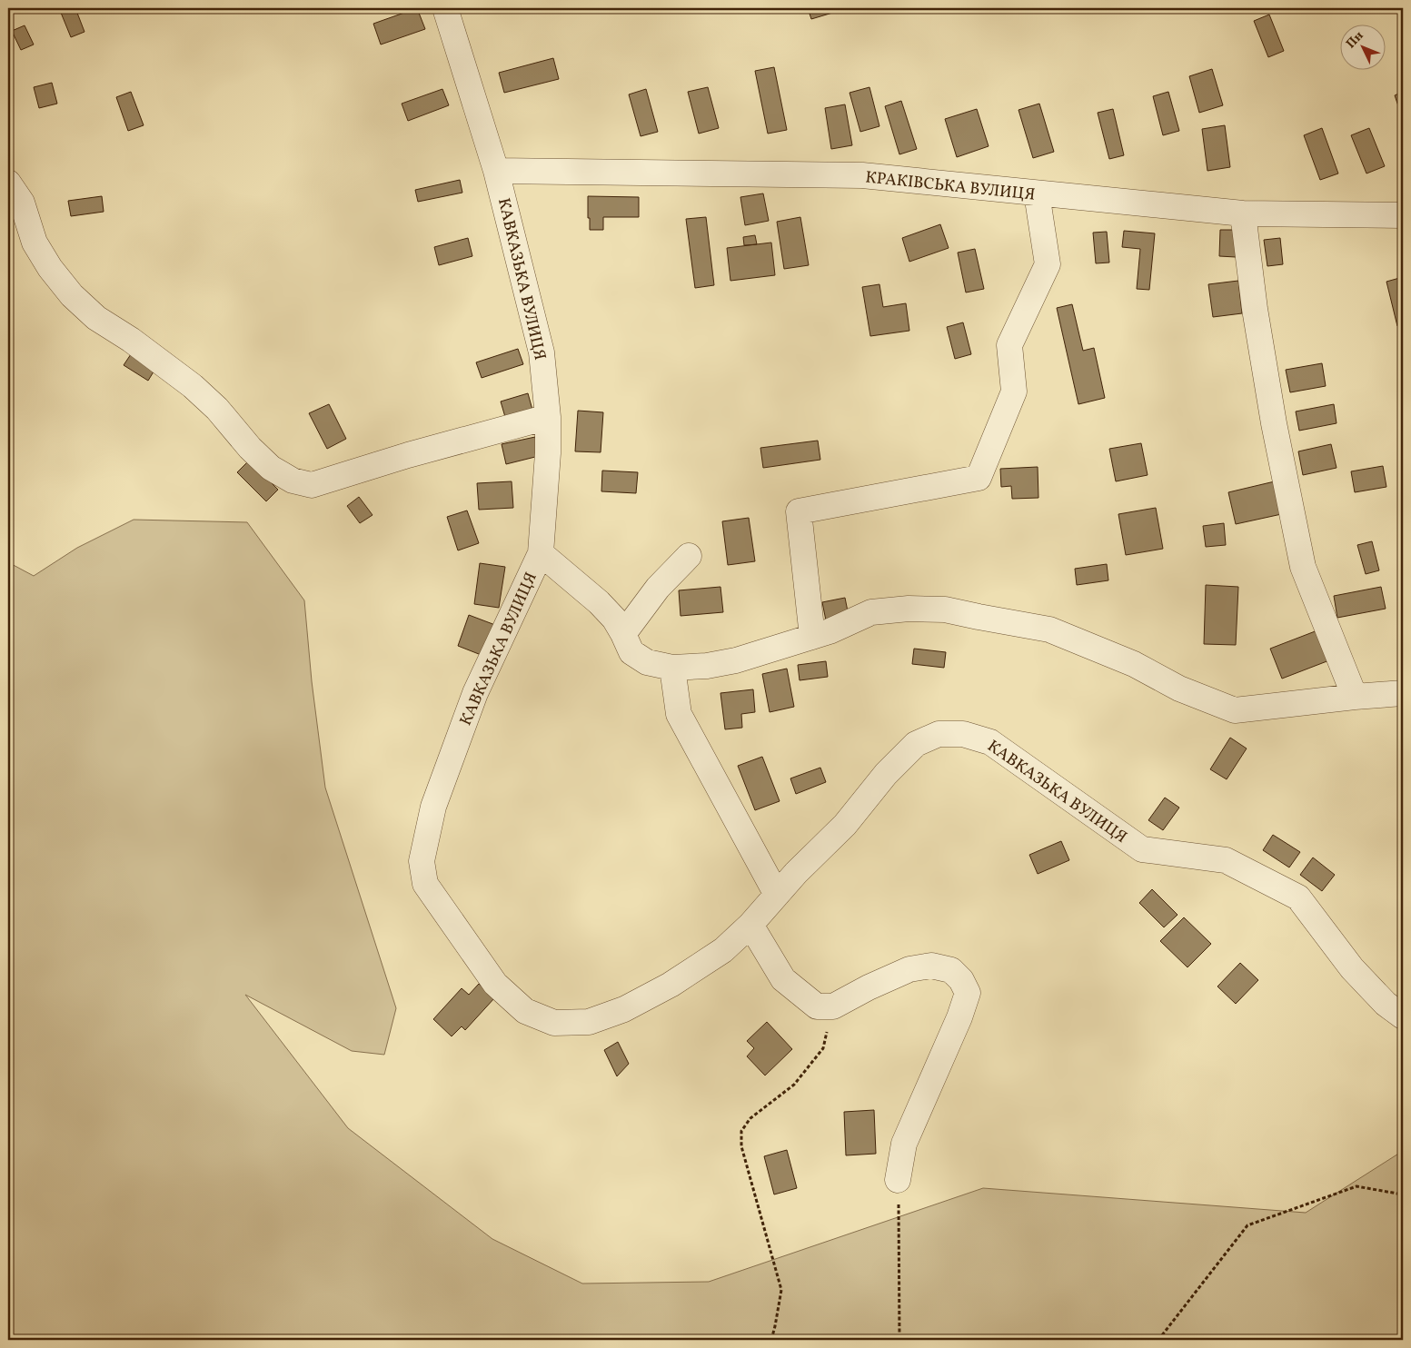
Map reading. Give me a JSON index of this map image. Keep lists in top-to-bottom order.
{
  "streets": {
    "street": ["КРАКІВСЬКА ВУЛИЦЯ", "КАВКАЗЬКА ВУЛИЦЯ"]
  },
  "crossings": [
    ["КРАКІВСЬКА ВУЛИЦЯ", "КАВКАЗЬКА ВУЛИЦЯ"]
  ],
  "north": "top left"
}
